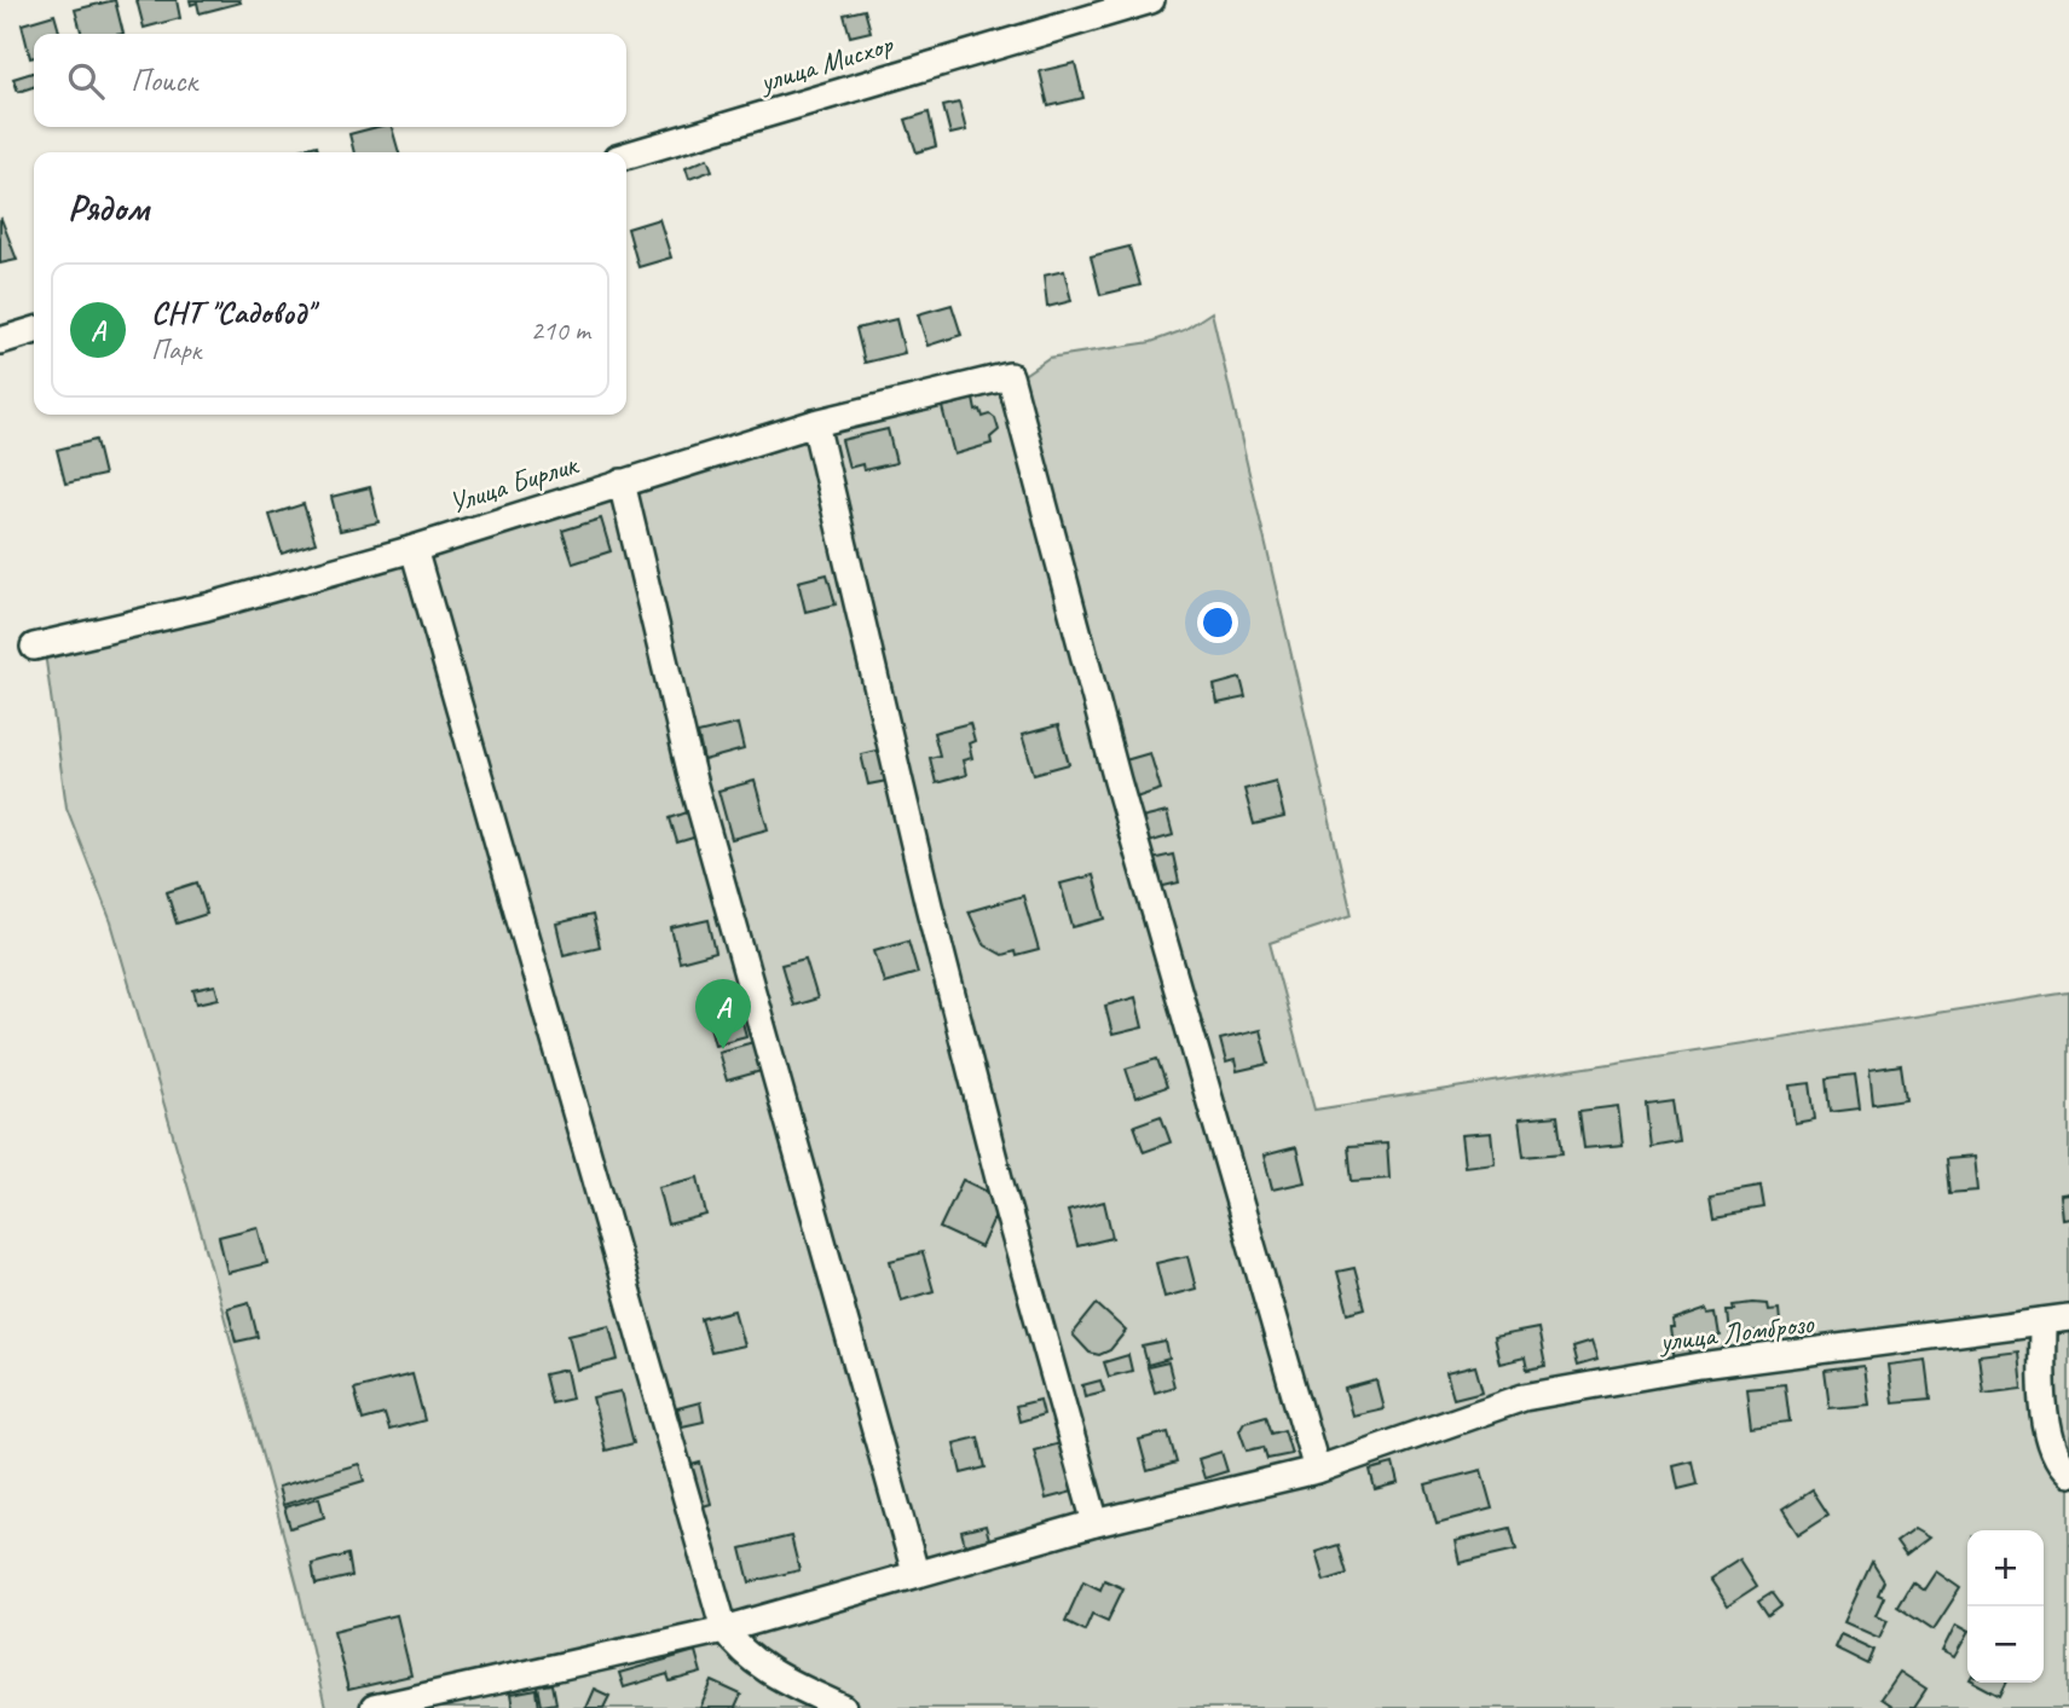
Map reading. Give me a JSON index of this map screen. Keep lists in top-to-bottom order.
{
  "streets": {
    "street": ["улица Мисхор", "Улица Бирлик", "улица Ломброзо"]
  },
  "crossings": [
    ["Улица Бирлик", "улица Ломброзо"]
  ],
  "page": {
    "search": "Поиск",
    "heading": "Рядом",
    "list": [
      {
        "mark": "A",
        "name": "СНТ \"Садовод\"",
        "note": "Парк",
        "value": "210 m"
      }
    ],
    "pins": "A",
    "map_buttons": ["+", "−"]
  }
}
